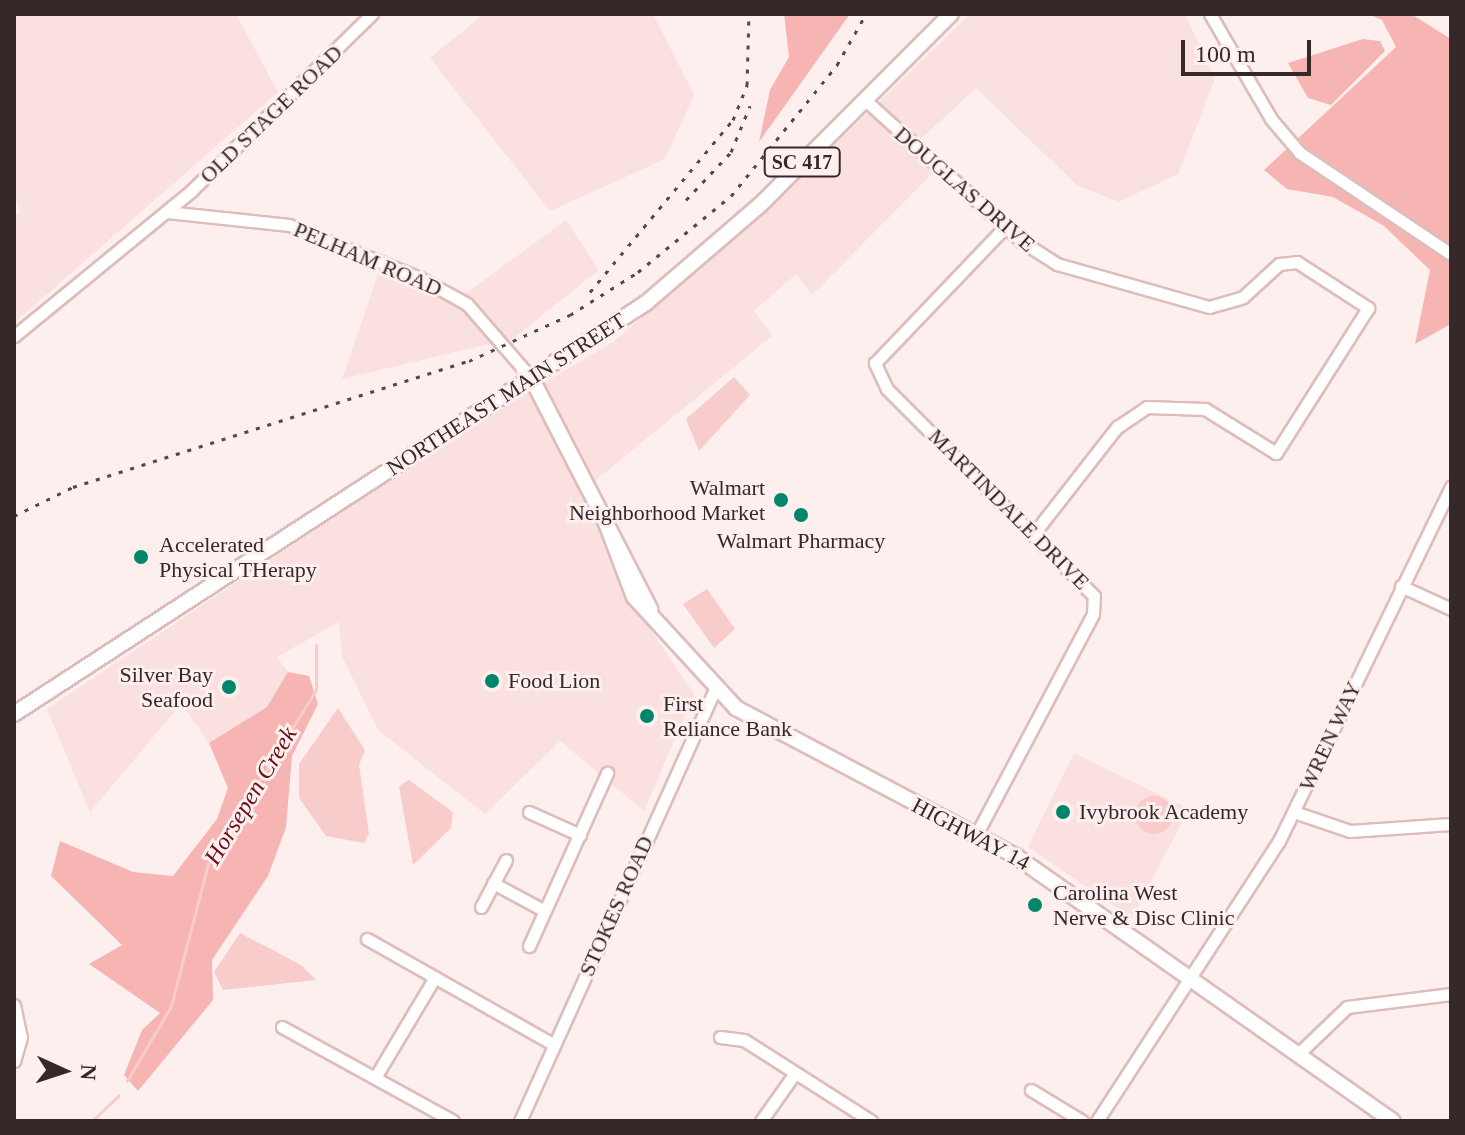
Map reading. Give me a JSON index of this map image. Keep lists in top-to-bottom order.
{
  "streets": {
    "main road": ["SC 417", "NORTHEAST MAIN STREET", "HIGHWAY 14"],
    "street": [
      "OLD STAGE ROAD",
      "DOUGLAS DRIVE",
      "PELHAM ROAD",
      "MARTINDALE DRIVE",
      "WREN WAY",
      "STOKES ROAD"
    ]
  },
  "crossings": [
    ["OLD STAGE ROAD", "PELHAM ROAD"],
    ["DOUGLAS DRIVE", "NORTHEAST MAIN STREET"],
    ["DOUGLAS DRIVE", "MARTINDALE DRIVE"],
    ["PELHAM ROAD", "NORTHEAST MAIN STREET"],
    ["PELHAM ROAD", "HIGHWAY 14"],
    ["NORTHEAST MAIN STREET", "HIGHWAY 14"],
    ["MARTINDALE DRIVE", "HIGHWAY 14"],
    ["WREN WAY", "HIGHWAY 14"],
    ["HIGHWAY 14", "STOKES ROAD"]
  ],
  "water": ["Horsepen Creek"],
  "places": [
    "Walmart Neighborhood Market",
    "Walmart Pharmacy",
    "Accelerated Physical THerapy",
    "Food Lion",
    "Silver Bay Seafood",
    "First Reliance Bank",
    "Ivybrook Academy",
    "Carolina West Nerve & Disc Clinic"
  ],
  "scale_bar": "100 m",
  "north": "right"
}
